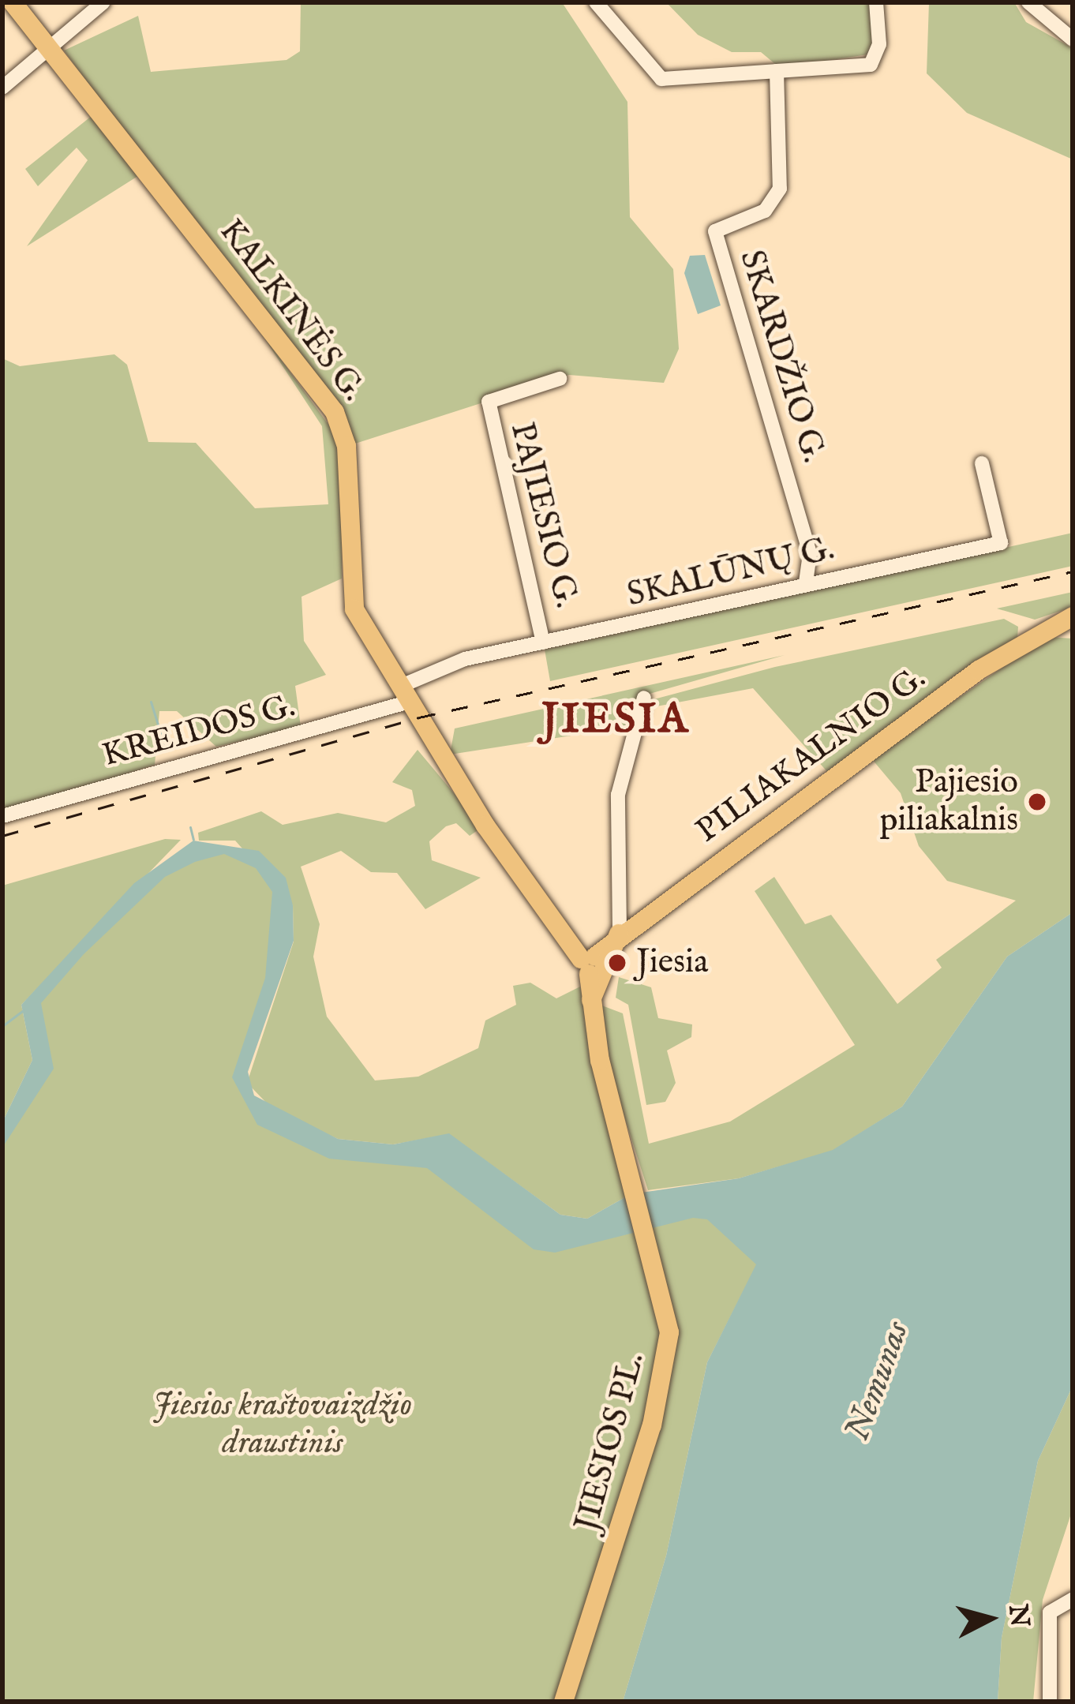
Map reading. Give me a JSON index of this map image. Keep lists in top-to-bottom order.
{
  "streets": {
    "main road": ["KALKINĖS G.", "PILIAKALNIO G.", "JIESIOS PL."],
    "street": [
      "SKARDŽIO G.",
      "PAJIESIO G.",
      "SKALŪNŲ G.",
      "KREIDOS G."
    ]
  },
  "crossings": [
    ["KALKINĖS G.", "SKALŪNŲ G."],
    ["KALKINĖS G.", "KREIDOS G."],
    ["SKARDŽIO G.", "SKALŪNŲ G."],
    ["PAJIESIO G.", "SKALŪNŲ G."],
    ["SKALŪNŲ G.", "KREIDOS G."],
    ["PILIAKALNIO G.", "JIESIOS PL."]
  ],
  "districts": ["JIESIA"],
  "water": ["Nemunas"],
  "parks": ["Jiesios kraštovaizdžio draustinis"],
  "places": ["Pajiesio piliakalnis", "Jiesia"],
  "north": "right"
}
